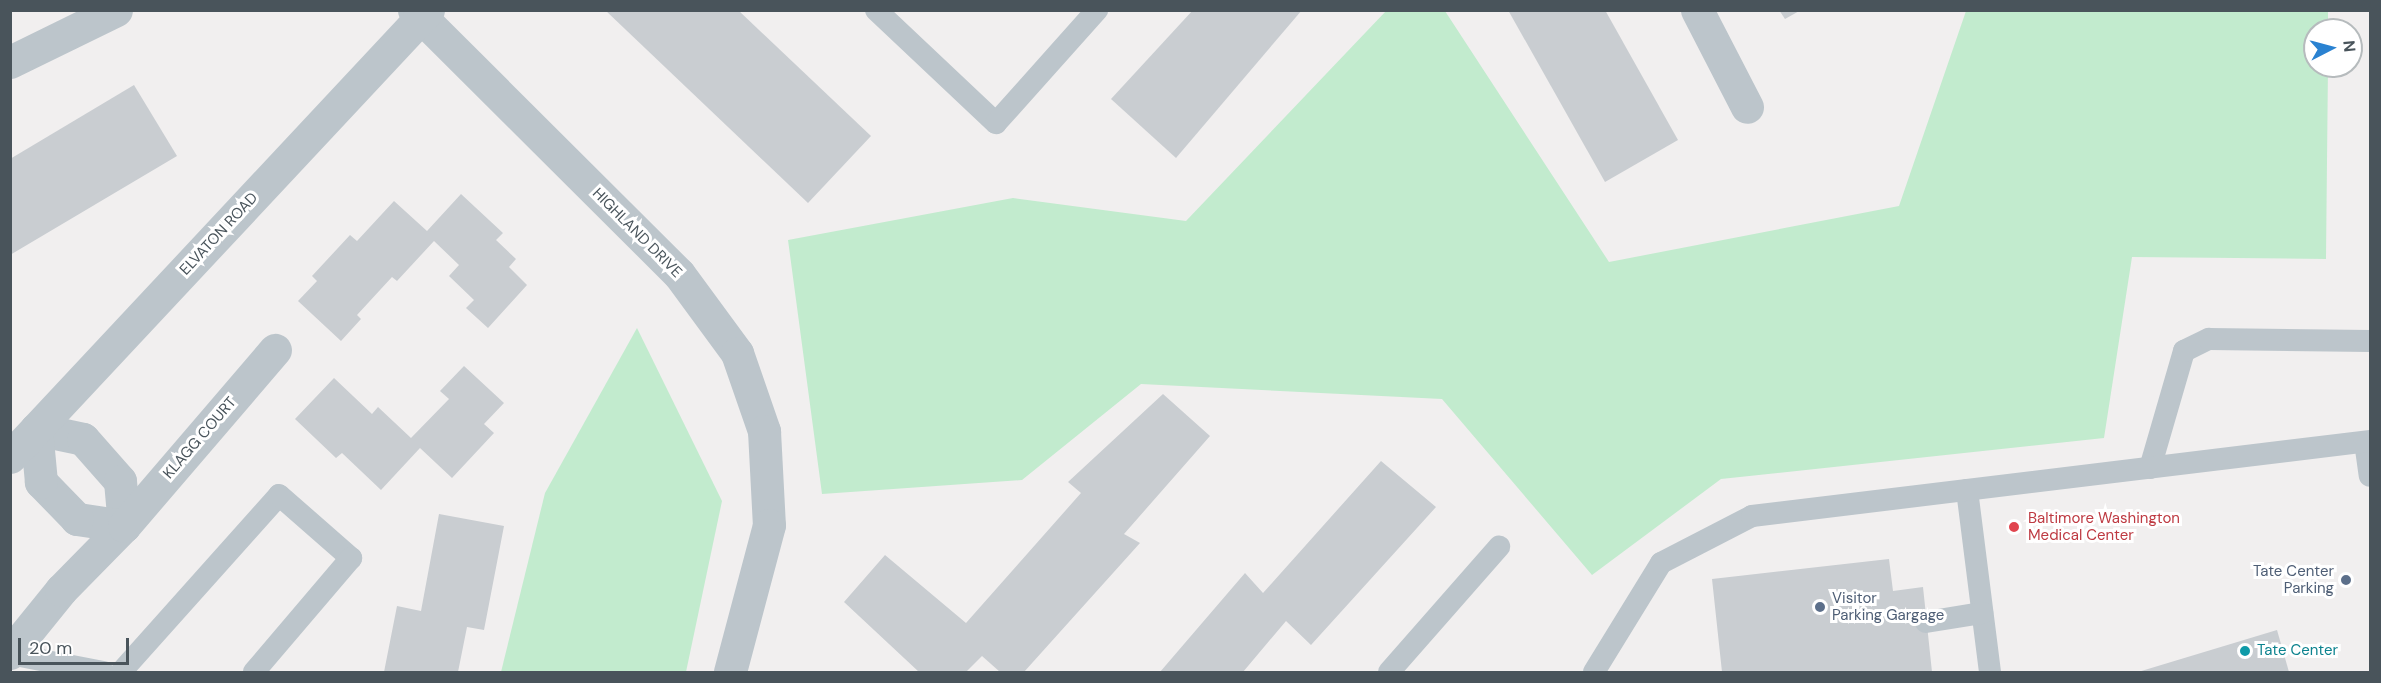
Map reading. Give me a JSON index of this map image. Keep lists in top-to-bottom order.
{
  "streets": {
    "street": ["HIGHLAND DRIVE", "ELVATON ROAD", "KLAGG COURT"]
  },
  "crossings": [
    ["HIGHLAND DRIVE", "ELVATON ROAD"]
  ],
  "places": [
    "Baltimore Washington Medical Center",
    "Tate Center Parking",
    "Visitor Parking Gargage",
    "Tate Center"
  ],
  "scale_bar": "20 m",
  "north": "right"
}
